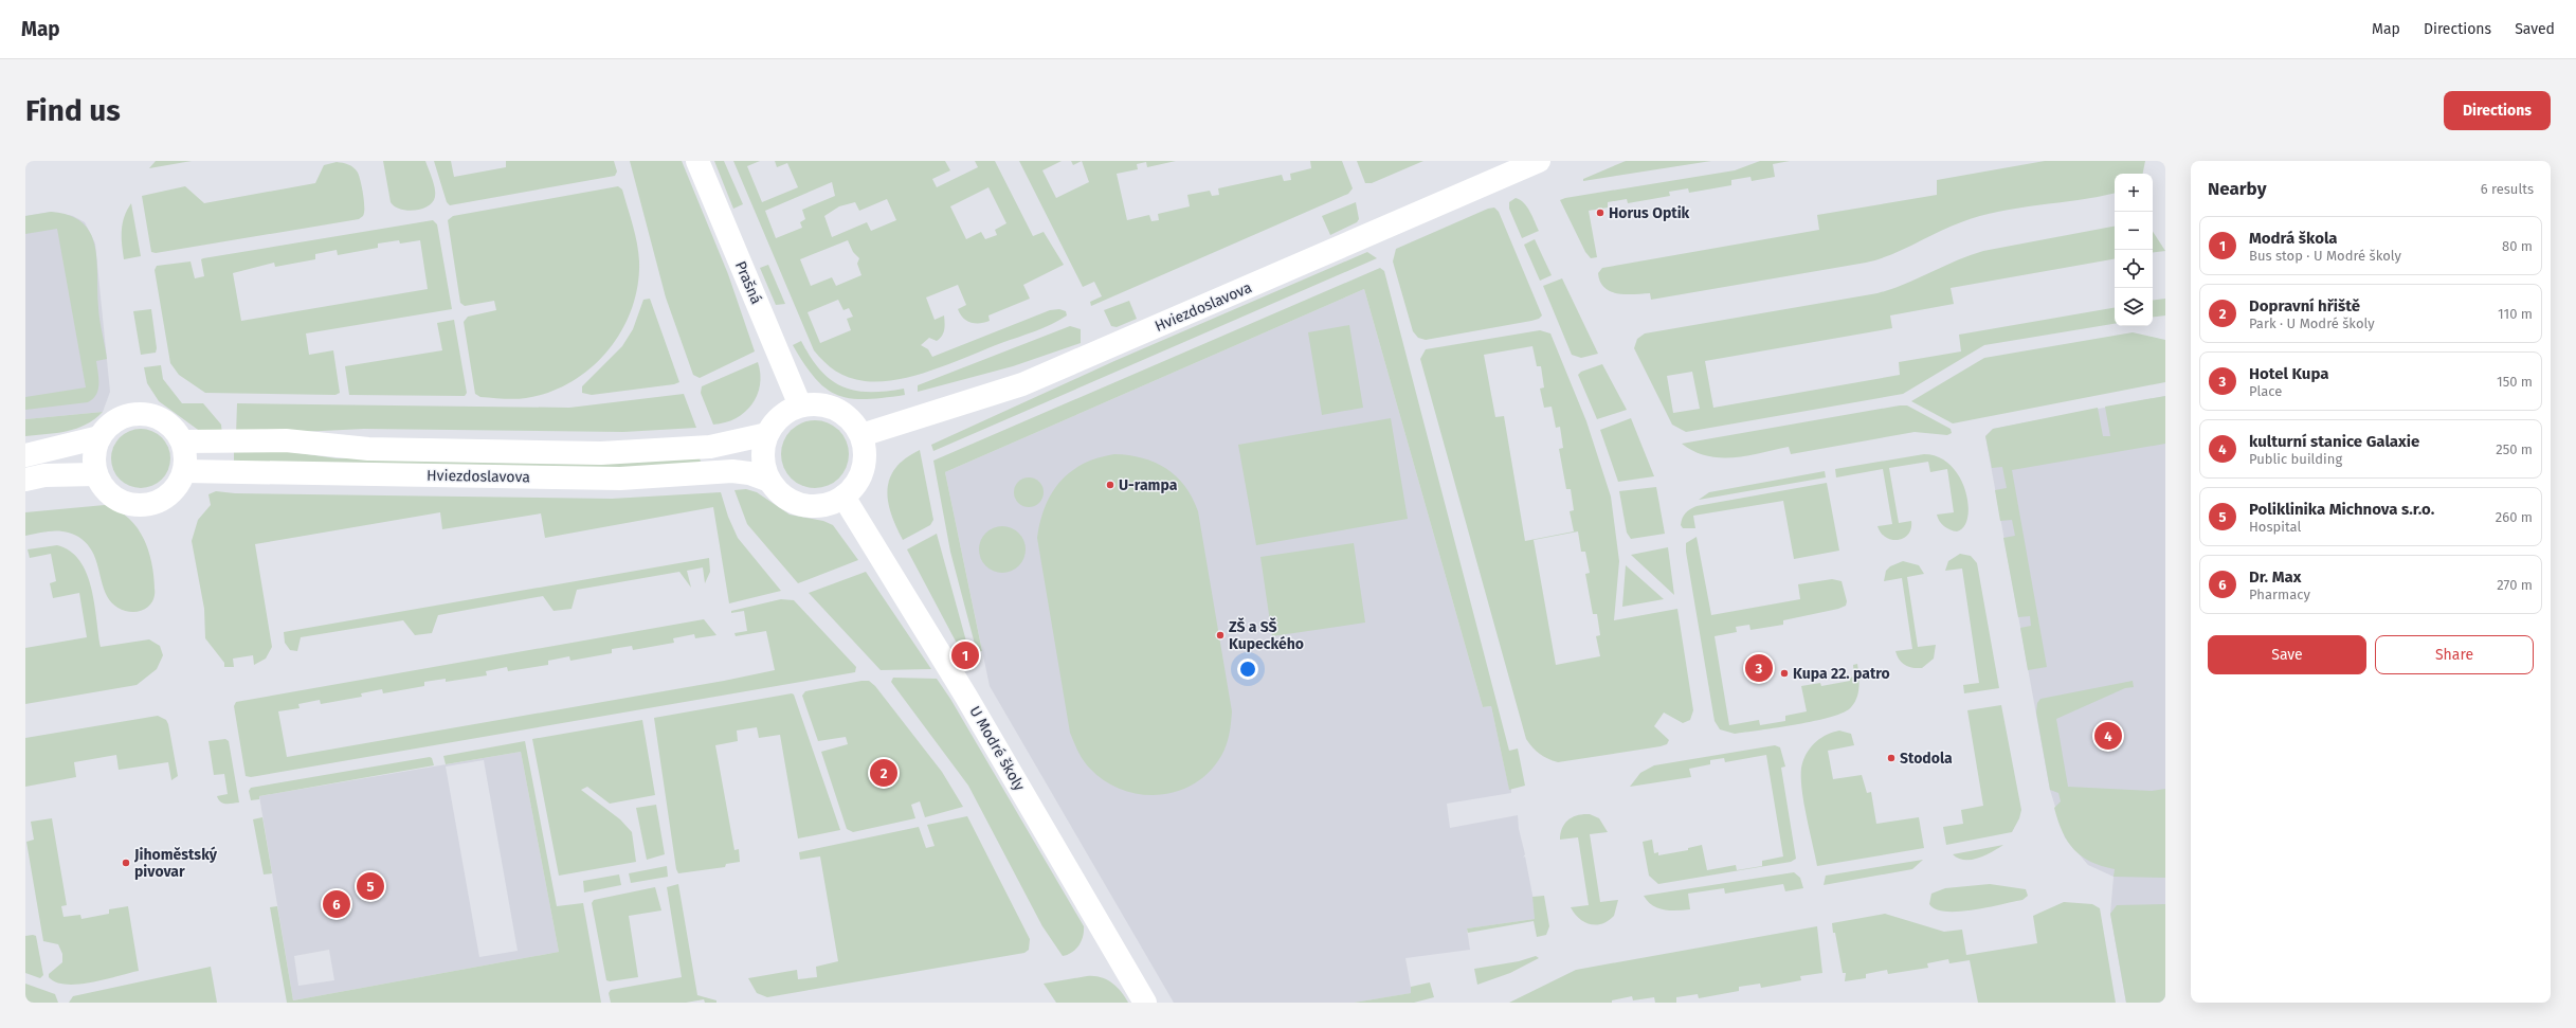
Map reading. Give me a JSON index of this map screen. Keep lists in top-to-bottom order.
{
  "streets": {
    "street": ["Prašná", "Hviezdoslavova", "U Modré školy"]
  },
  "crossings": [
    ["Prašná", "Hviezdoslavova"],
    ["Prašná", "U Modré školy"],
    ["Hviezdoslavova", "U Modré školy"]
  ],
  "places": [
    "Horus Optik",
    "U-rampa",
    "ZŠ a SŠ Kupeckého",
    "Kupa 22. patro",
    "Stodola",
    "Jihoměstský pivovar"
  ],
  "page": {
    "header": "Map",
    "nav": ["Map", "Directions", "Saved"],
    "buttons": [
      "Directions",
      ["Save", "Share"]
    ],
    "title": "Find us",
    "heading": ["Nearby", "6 results"],
    "map_buttons": ["+", "−"],
    "list": [
      {
        "mark": "1",
        "name": "Modrá škola",
        "note": "Bus stop · U Modré školy",
        "value": "80 m"
      },
      {
        "mark": "2",
        "name": "Dopravní hřiště",
        "note": "Park · U Modré školy",
        "value": "110 m"
      },
      {
        "mark": "3",
        "name": "Hotel Kupa",
        "note": "Place",
        "value": "150 m"
      },
      {
        "mark": "4",
        "name": "kulturní stanice Galaxie",
        "note": "Public building",
        "value": "250 m"
      },
      {
        "mark": "5",
        "name": "Poliklinika Michnova s.r.o.",
        "note": "Hospital",
        "value": "260 m"
      },
      {
        "mark": "6",
        "name": "Dr. Max",
        "note": "Pharmacy",
        "value": "270 m"
      }
    ],
    "pins": [
      "1",
      "3",
      "4",
      "2",
      "5",
      "6"
    ]
  }
}
